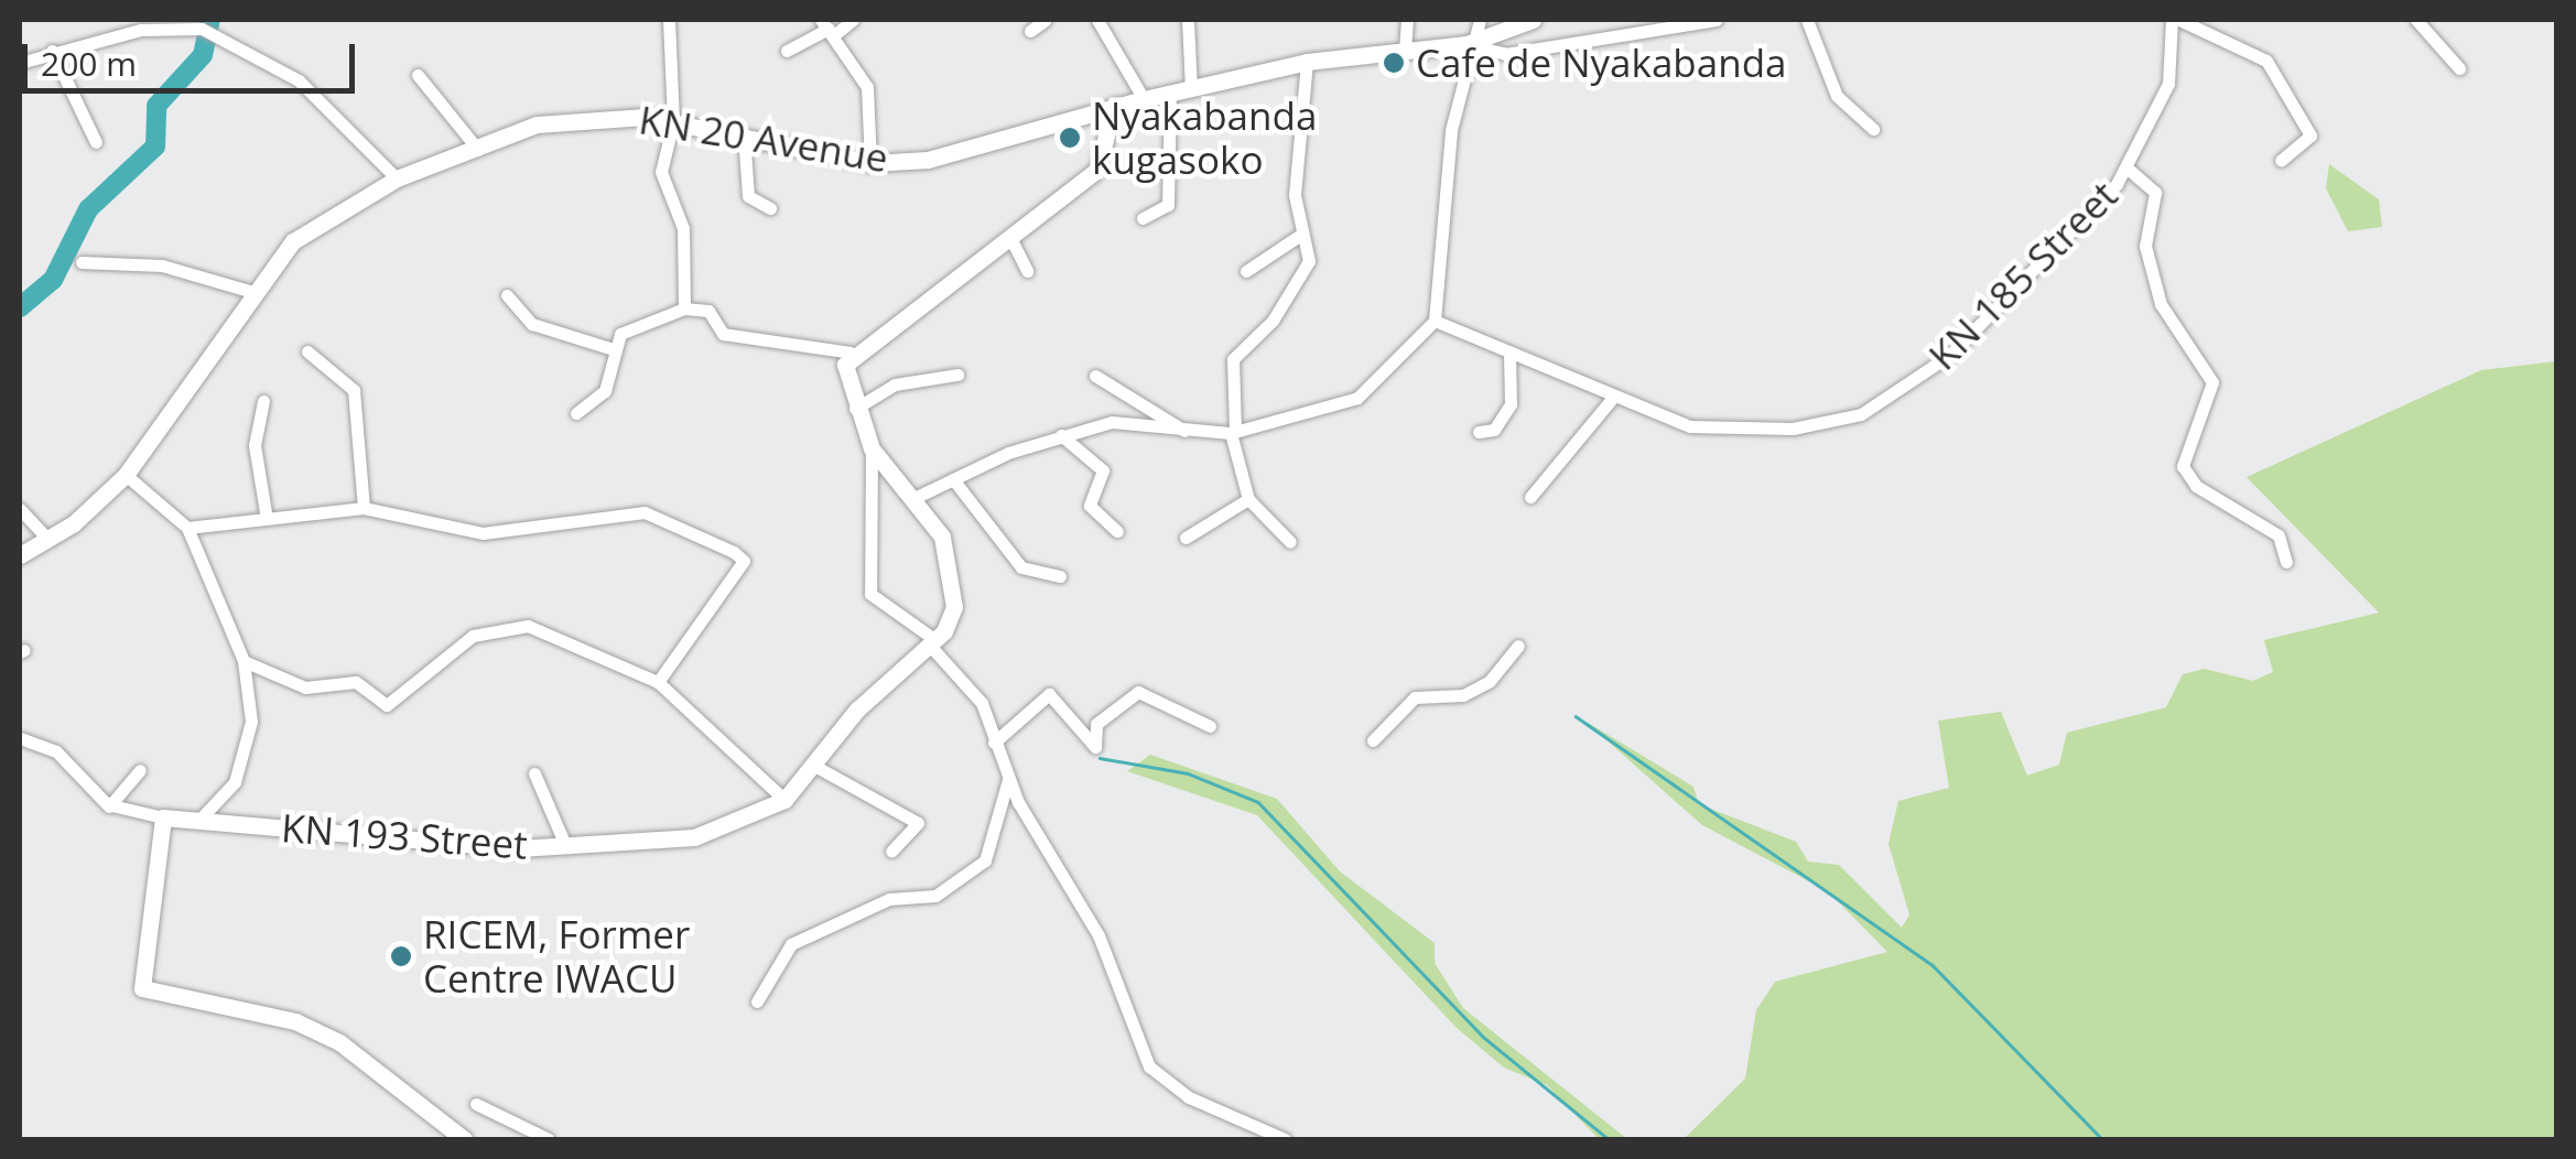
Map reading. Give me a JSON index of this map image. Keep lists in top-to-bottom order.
{
  "streets": {
    "street": ["KN 20 Avenue", "KN 185 Street", "KN 193 Street"]
  },
  "places": ["Cafe de Nyakabanda", "Nyakabanda kugasoko", "RICEM, Former Centre IWACU"],
  "scale_bar": "200 m"
}
